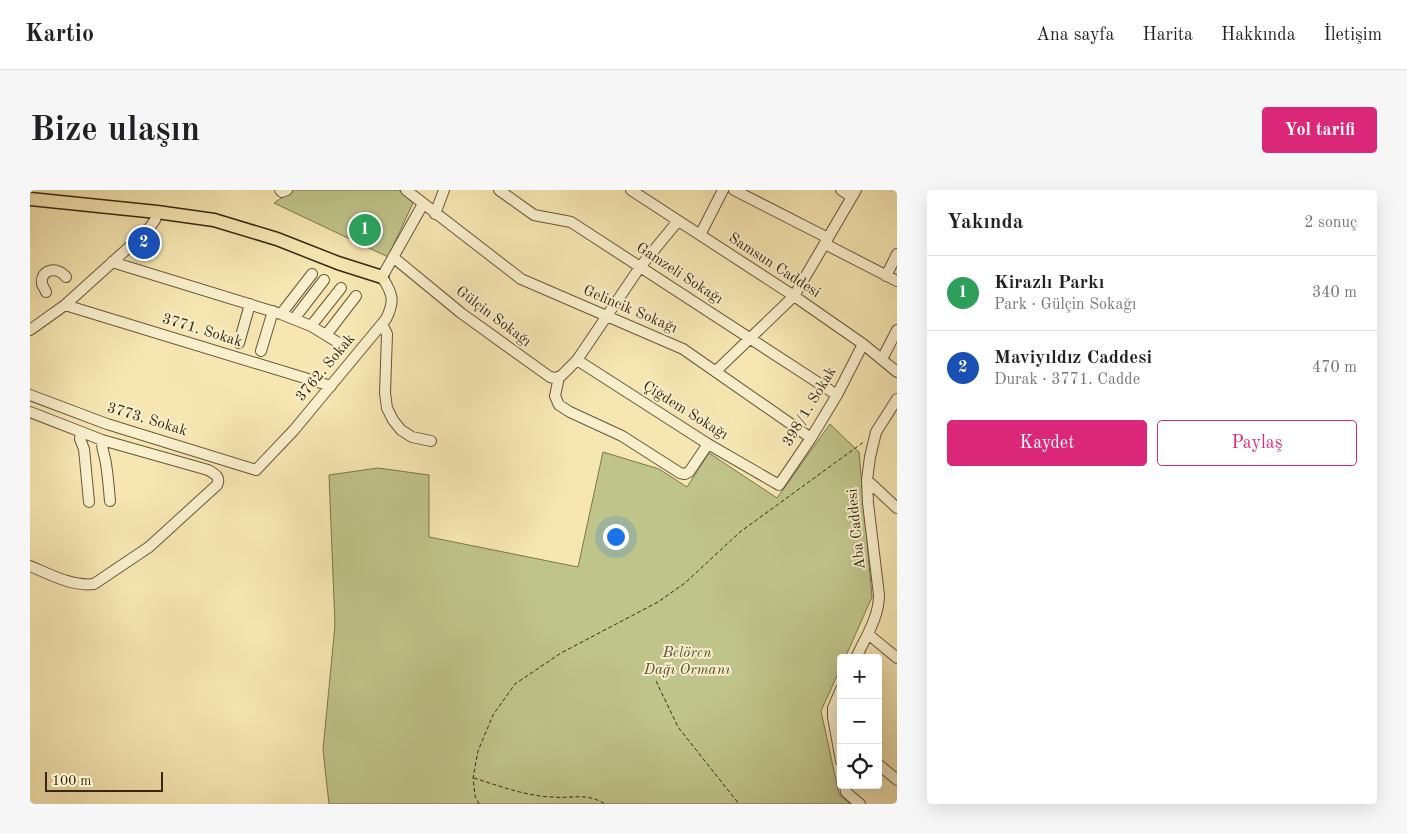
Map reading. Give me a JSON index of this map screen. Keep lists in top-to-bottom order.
{
  "streets": {
    "street": [
      "Samsun Caddesi",
      "Gamzeli Sokağı",
      "Gelincik Sokağı",
      "Gülçin Sokağı",
      "3771. Sokak",
      "3762. Sokak",
      "398/1. Sokak",
      "Çiğdem Sokağı",
      "3773. Sokak",
      "Aba Caddesi"
    ]
  },
  "crossings": [
    ["Samsun Caddesi", "398/1. Sokak"],
    ["Gamzeli Sokağı", "398/1. Sokak"],
    ["Gelincik Sokağı", "398/1. Sokak"],
    ["3771. Sokak", "3762. Sokak"],
    ["3762. Sokak", "3773. Sokak"],
    ["398/1. Sokak", "Çiğdem Sokağı"]
  ],
  "parks": ["Belören Dağı Ormanı"],
  "scale_bar": "100 m",
  "page": {
    "header": "Kartio",
    "nav": [
      "Ana sayfa",
      "Harita",
      "Hakkında",
      "İletişim"
    ],
    "buttons": [
      "Yol tarifi",
      ["Kaydet", "Paylaş"]
    ],
    "title": "Bize ulaşın",
    "heading": ["Yakında", "2 sonuç"],
    "pins": ["1", "2"],
    "list": [
      {
        "mark": "1",
        "name": "Kirazlı Parkı",
        "note": "Park · Gülçin Sokağı",
        "value": "340 m"
      },
      {
        "mark": "2",
        "name": "Maviyıldız Caddesi",
        "note": "Durak · 3771. Cadde",
        "value": "470 m"
      }
    ],
    "map_buttons": ["+", "−"],
    "scale": "100 m"
  }
}
